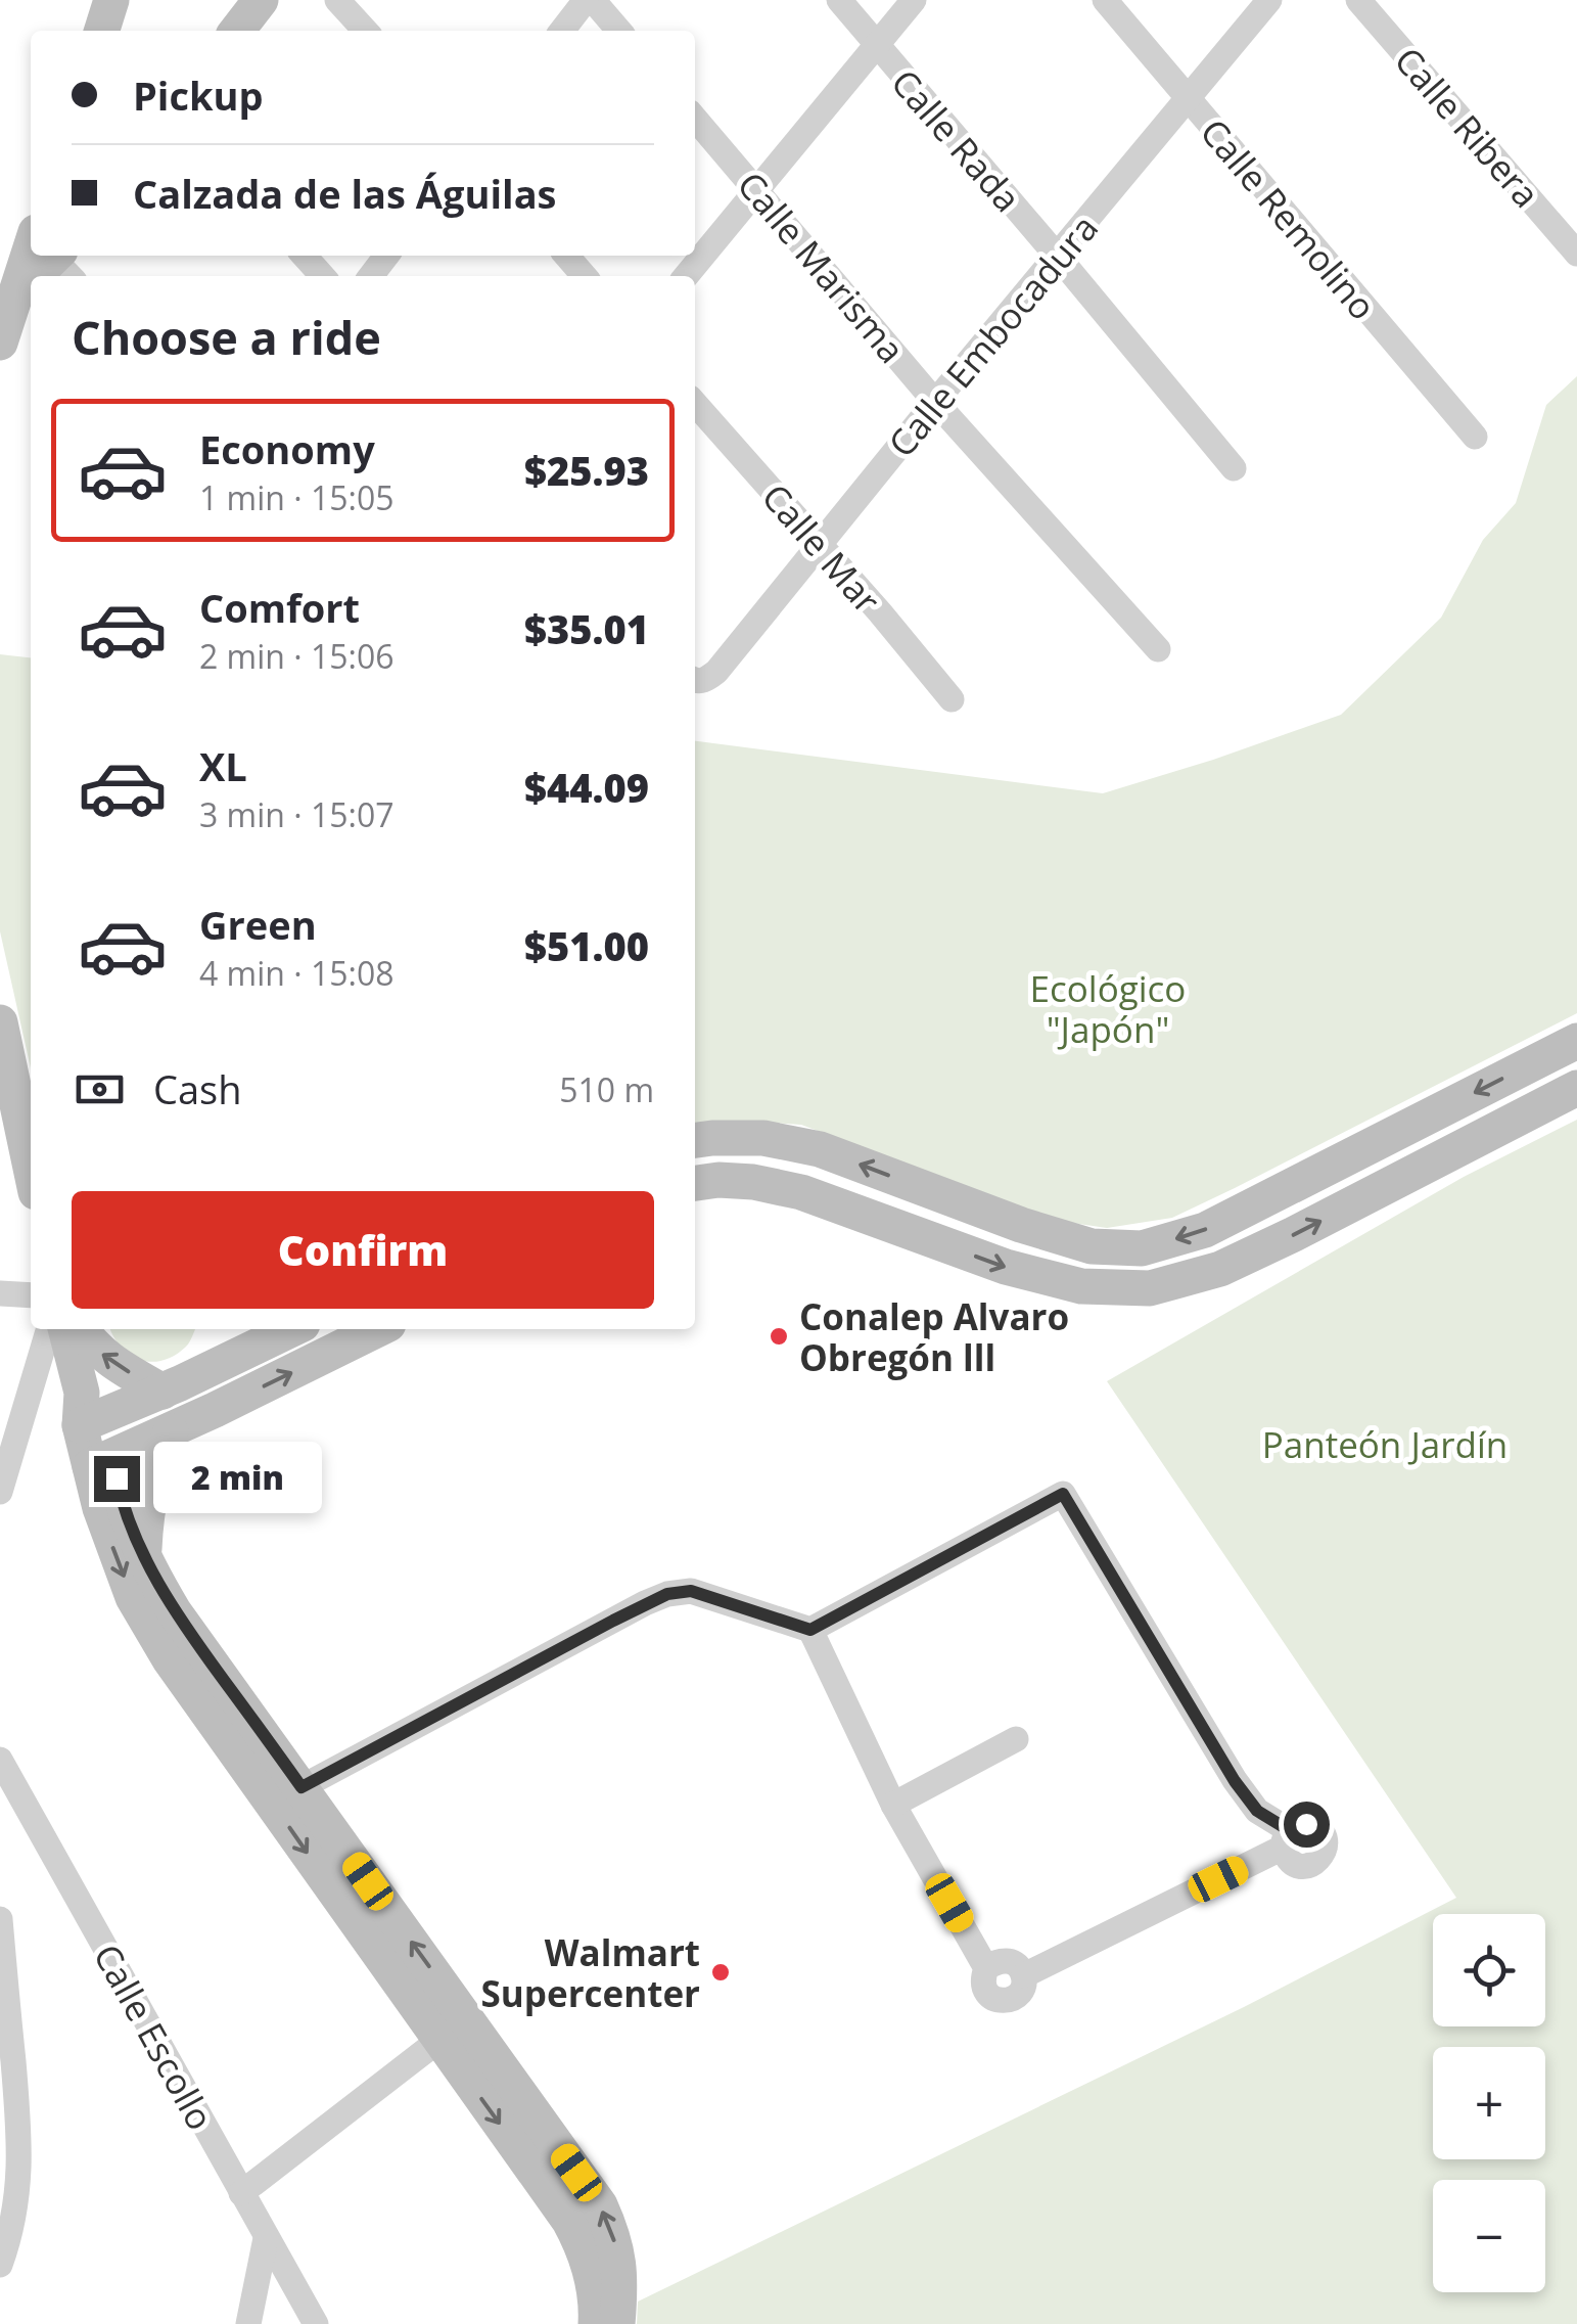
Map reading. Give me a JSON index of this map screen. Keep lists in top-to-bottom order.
{
  "streets": {
    "street": [
      "Calle Ribera",
      "Calle Rada",
      "Calle Remolino",
      "Calle Marisma",
      "Calle Embocadura",
      "Calle Mar",
      "Calle Escollo"
    ]
  },
  "crossings": [
    ["Calle Rada", "Calle Embocadura"],
    ["Calle Remolino", "Calle Embocadura"],
    ["Calle Marisma", "Calle Embocadura"],
    ["Calle Embocadura", "Calle Mar"]
  ],
  "parks": ["Ecológico \"Japón\"", "Panteón Jardín"],
  "places": ["Conalep Alvaro Obregón lll", "Walmart Supercenter"],
  "page": {
    "banner": ["Pickup", "Calzada de las Águilas"],
    "heading": "Choose a ride",
    "list": [
      {
        "name": "Economy",
        "note": "1 min · 15:05",
        "value": "$25.93"
      },
      {
        "name": "Comfort",
        "note": "2 min · 15:06",
        "value": "$35.01"
      },
      {
        "name": "XL",
        "note": "3 min · 15:07",
        "value": "$44.09"
      },
      {
        "name": "Green",
        "note": "4 min · 15:08",
        "value": "$51.00"
      }
    ],
    "pay": ["Cash", "510 m"],
    "buttons": "Confirm",
    "bubble": "2 min",
    "map_buttons": ["+", "−"]
  }
}
